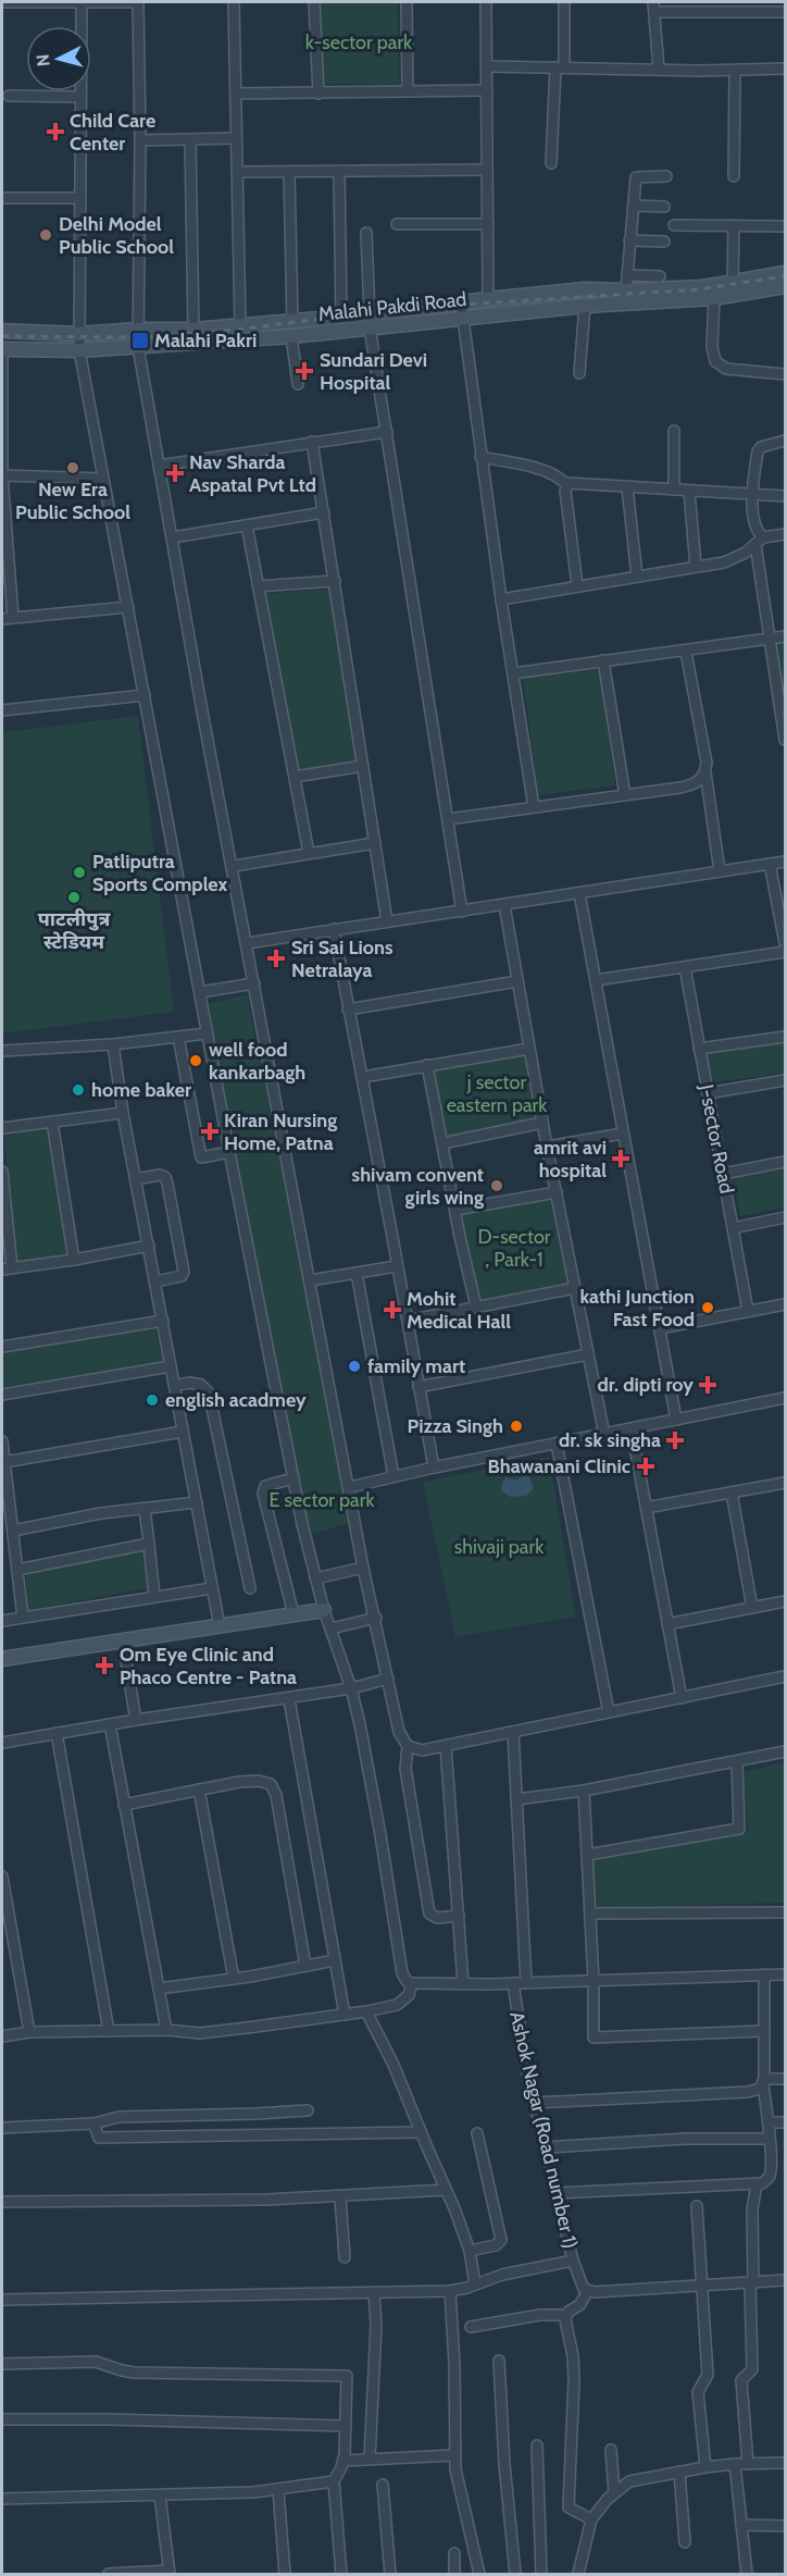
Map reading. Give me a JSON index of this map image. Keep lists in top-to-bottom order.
{
  "streets": {
    "main road": ["Malahi Pakdi Road"],
    "street": ["J-sector Road", "Ashok Nagar (Road number 1)"]
  },
  "parks": [
    "k-sector park",
    "j sector eastern park",
    "D-sector , Park-1",
    "E sector park",
    "shivaji park"
  ],
  "places": {
    "health": [
      "Child Care Center",
      "Sundari Devi Hospital",
      "Nav Sharda Aspatal Pvt Ltd",
      "Sri Sai Lions Netralaya",
      "Kiran Nursing Home, Patna",
      "amrit avi hospital",
      "Mohit Medical Hall",
      "dr. dipti roy",
      "dr. sk singha",
      "Bhawanani Clinic",
      "Om Eye Clinic and Phaco Centre - Patna"
    ],
    "other": [
      "Delhi Model Public School",
      "New Era Public School",
      "Patliputra Sports Complex",
      "पाटलीपुत्र स्टेडियम",
      "well food kankarbagh",
      "home baker",
      "shivam convent girls wing",
      "kathi Junction Fast Food",
      "family mart",
      "english acadmey",
      "Pizza Singh"
    ],
    "transit": ["Malahi Pakri"]
  },
  "north": "left"
}
